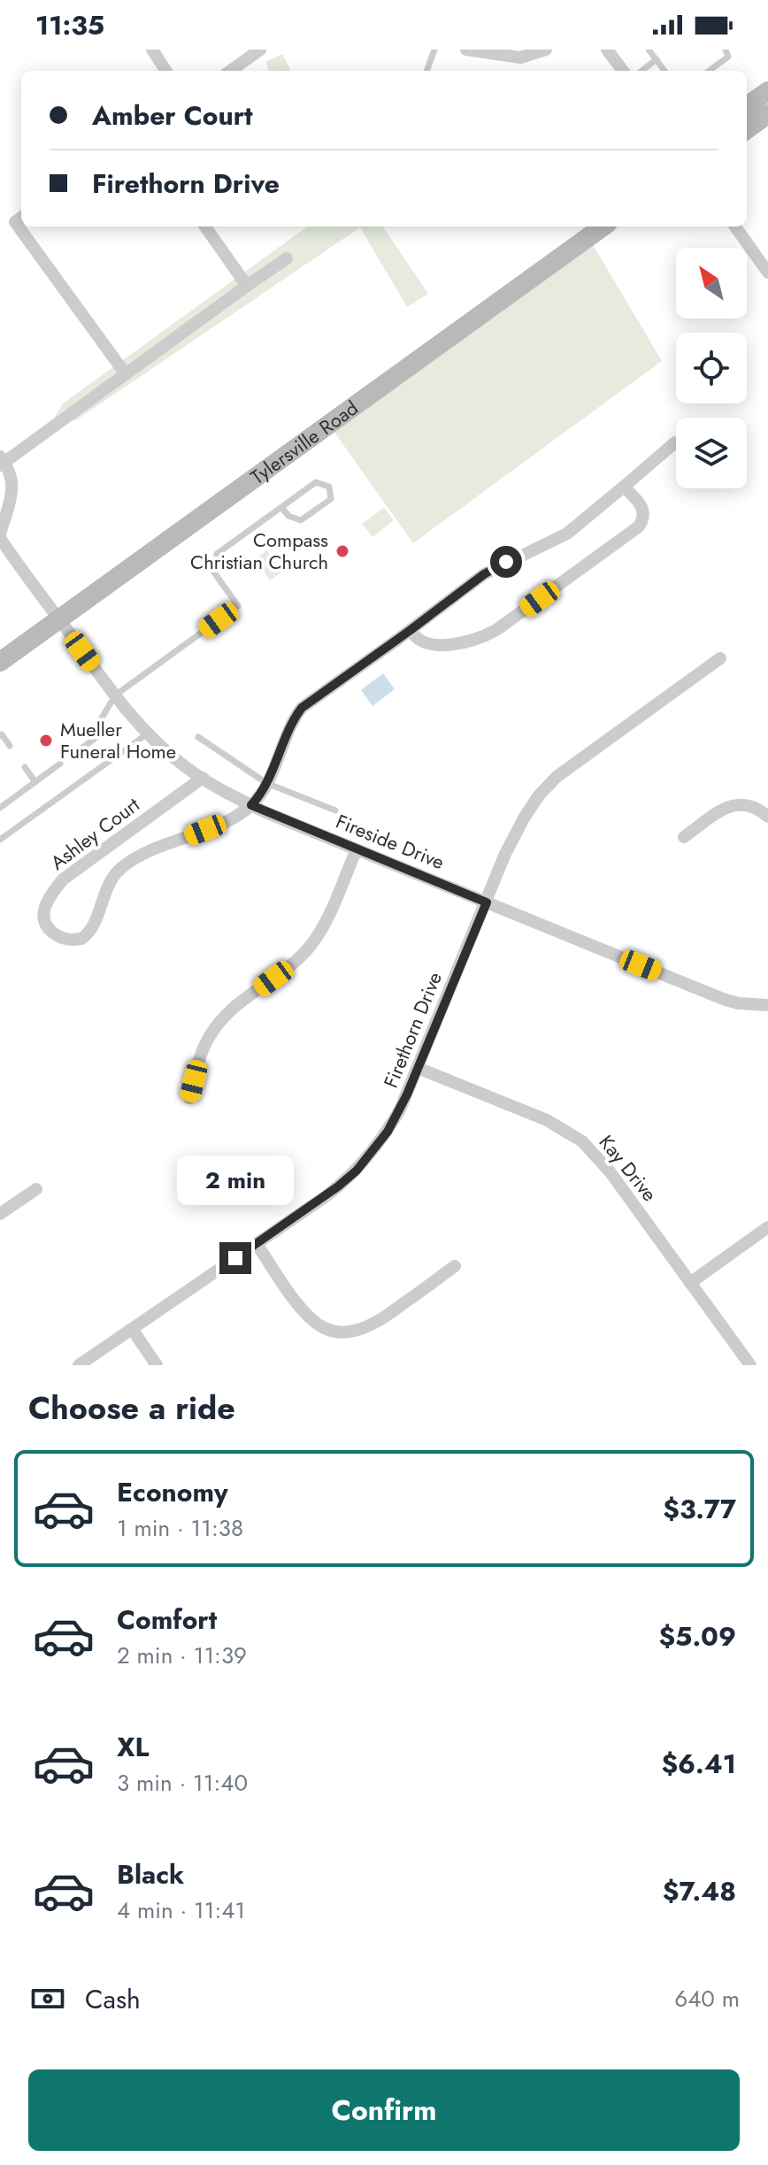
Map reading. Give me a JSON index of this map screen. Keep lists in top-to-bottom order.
{
  "streets": {
    "main road": ["Tylersville Road"],
    "street": [
      "Ashley Court",
      "Fireside Drive",
      "Firethorn Drive",
      "Kay Drive"
    ]
  },
  "crossings": [
    ["Tylersville Road", "Fireside Drive"],
    ["Ashley Court", "Fireside Drive"],
    ["Fireside Drive", "Firethorn Drive"],
    ["Firethorn Drive", "Kay Drive"]
  ],
  "places": ["Compass Christian Church", "Mueller Funeral Home"],
  "north": "top left",
  "page": {
    "status": "11:35",
    "banner": ["Amber Court", "Firethorn Drive"],
    "bubble": "2 min",
    "heading": "Choose a ride",
    "list": [
      {
        "name": "Economy",
        "note": "1 min · 11:38",
        "value": "$3.77"
      },
      {
        "name": "Comfort",
        "note": "2 min · 11:39",
        "value": "$5.09"
      },
      {
        "name": "XL",
        "note": "3 min · 11:40",
        "value": "$6.41"
      },
      {
        "name": "Black",
        "note": "4 min · 11:41",
        "value": "$7.48"
      }
    ],
    "pay": ["Cash", "640 m"],
    "buttons": "Confirm"
  }
}
